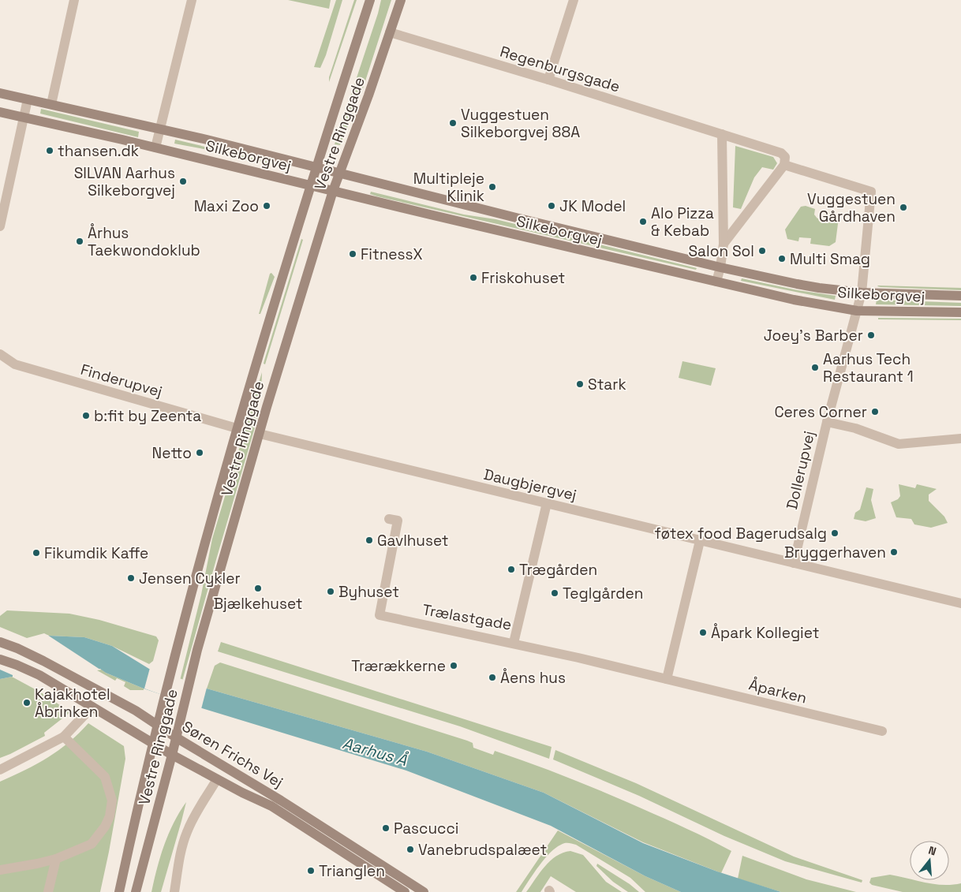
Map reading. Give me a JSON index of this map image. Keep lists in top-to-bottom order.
{
  "streets": {
    "street": [
      "Regenburgsgade",
      "Vestre Ringgade",
      "Silkeborgvej",
      "Finderupvej",
      "Dollerupvej",
      "Daugbjergvej",
      "Trælastgade",
      "Åparken",
      "Søren Frichs Vej"
    ]
  },
  "crossings": [
    ["Regenburgsgade", "Vestre Ringgade"],
    ["Regenburgsgade", "Dollerupvej"],
    ["Vestre Ringgade", "Silkeborgvej"],
    ["Vestre Ringgade", "Finderupvej"],
    ["Vestre Ringgade", "Daugbjergvej"],
    ["Vestre Ringgade", "Søren Frichs Vej"],
    ["Silkeborgvej", "Dollerupvej"],
    ["Dollerupvej", "Daugbjergvej"],
    ["Daugbjergvej", "Trælastgade"],
    ["Trælastgade", "Åparken"]
  ],
  "water": ["Aarhus Å"],
  "places": [
    "Vuggestuen Silkeborgvej 88A",
    "thansen.dk",
    "SILVAN Aarhus Silkeborgvej",
    "Multipleje Klinik",
    "Maxi Zoo",
    "JK Model",
    "Vuggestuen Gårdhaven",
    "Alo Pizza & Kebab",
    "Århus Taekwondoklub",
    "Salon Sol",
    "FitnessX",
    "Multi Smag",
    "Friskohuset",
    "Joey's Barber",
    "Aarhus Tech Restaurant 1",
    "Stark",
    "Ceres Corner",
    "b:fit by Zeenta",
    "Netto",
    "føtex food Bagerudsalg",
    "Gavlhuset",
    "Bryggerhaven",
    "Fikumdik Kaffe",
    "Trægården",
    "Jensen Cykler",
    "Bjælkehuset",
    "Byhuset",
    "Teglgården",
    "Åpark Kollegiet",
    "Trærækkerne",
    "Åens hus",
    "Kajakhotel Åbrinken",
    "Pascucci",
    "Vanebrudspalæet",
    "Trianglen"
  ],
  "north": "top"
}
